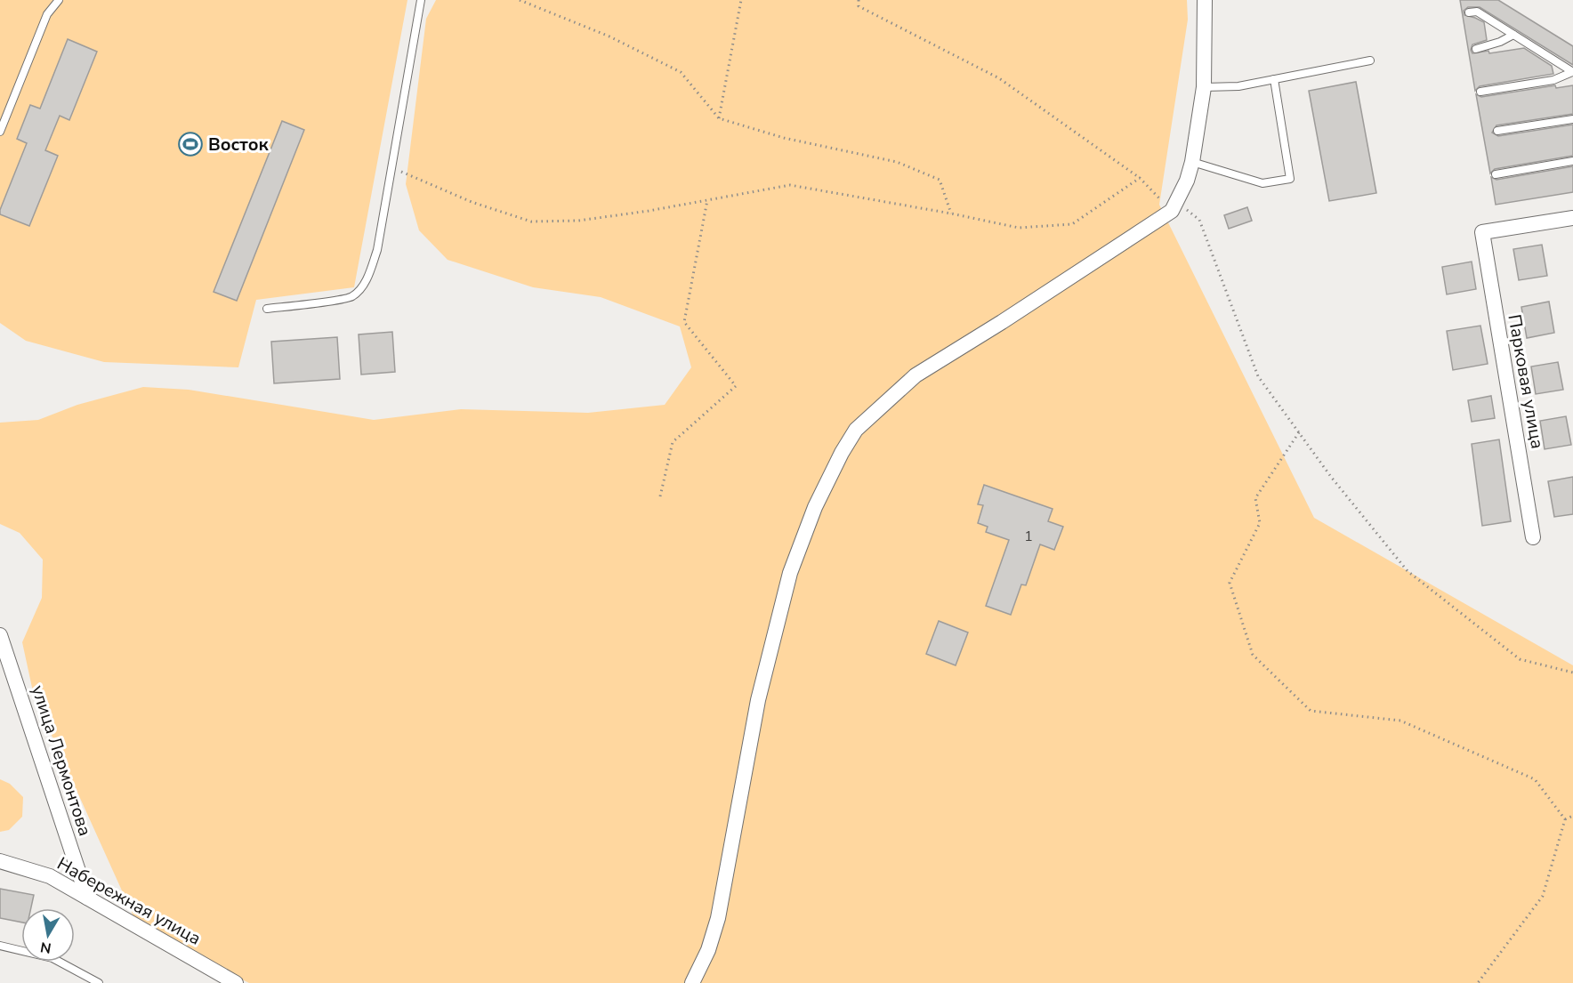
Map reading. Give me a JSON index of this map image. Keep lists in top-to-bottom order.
{
  "streets": {
    "street": ["Парковая улица", "улица Лермонтова", "Набережная улица"]
  },
  "crossings": [
    ["улица Лермонтова", "Набережная улица"]
  ],
  "places": {
    "sports": ["Восток"]
  },
  "house_numbers": ["1"],
  "north": "bottom"
}
